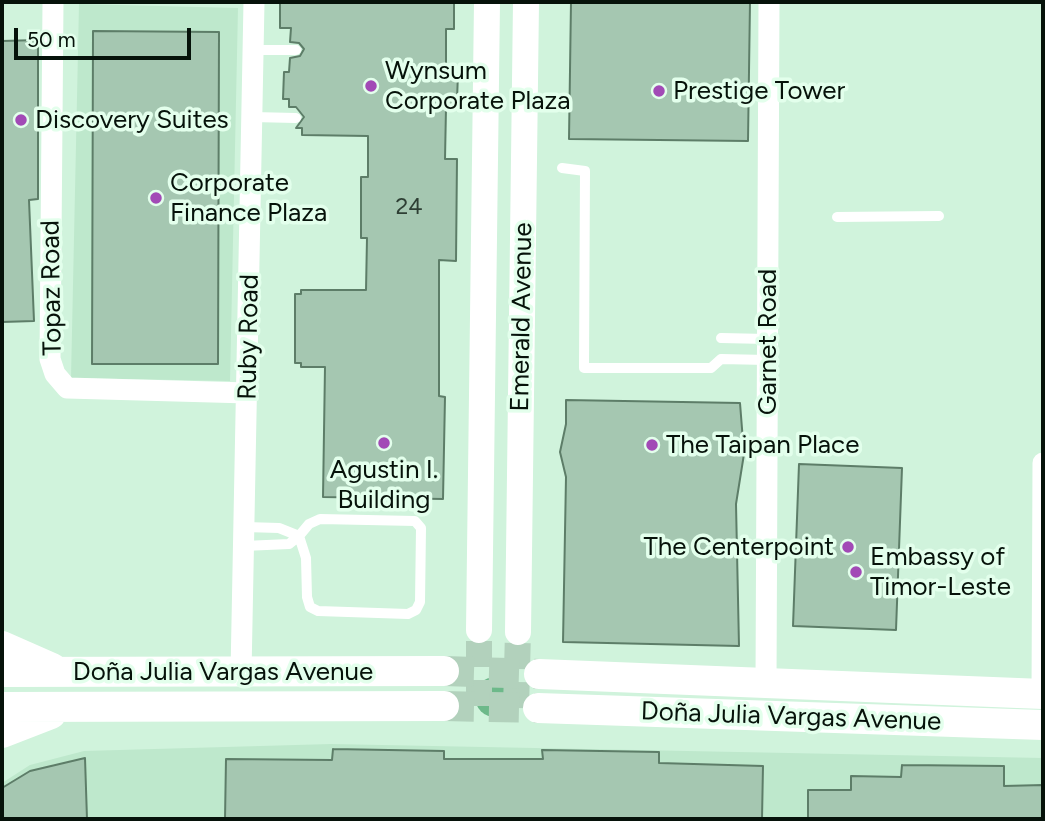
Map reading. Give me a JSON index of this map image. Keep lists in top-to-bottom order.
{
  "streets": {
    "main road": ["Doña Julia Vargas Avenue"],
    "street": [
      "Topaz Road",
      "Emerald Avenue",
      "Ruby Road",
      "Garnet Road"
    ]
  },
  "crossings": [
    ["Topaz Road", "Ruby Road"],
    ["Ruby Road", "Doña Julia Vargas Avenue"],
    ["Garnet Road", "Doña Julia Vargas Avenue"]
  ],
  "places": [
    "Wynsum Corporate Plaza",
    "Prestige Tower",
    "Discovery Suites",
    "Corporate Finance Plaza",
    "Agustin I. Building",
    "The Taipan Place",
    "The Centerpoint",
    "Embassy of Timor-Leste"
  ],
  "house_numbers": ["24"],
  "scale_bar": "50 m"
}
